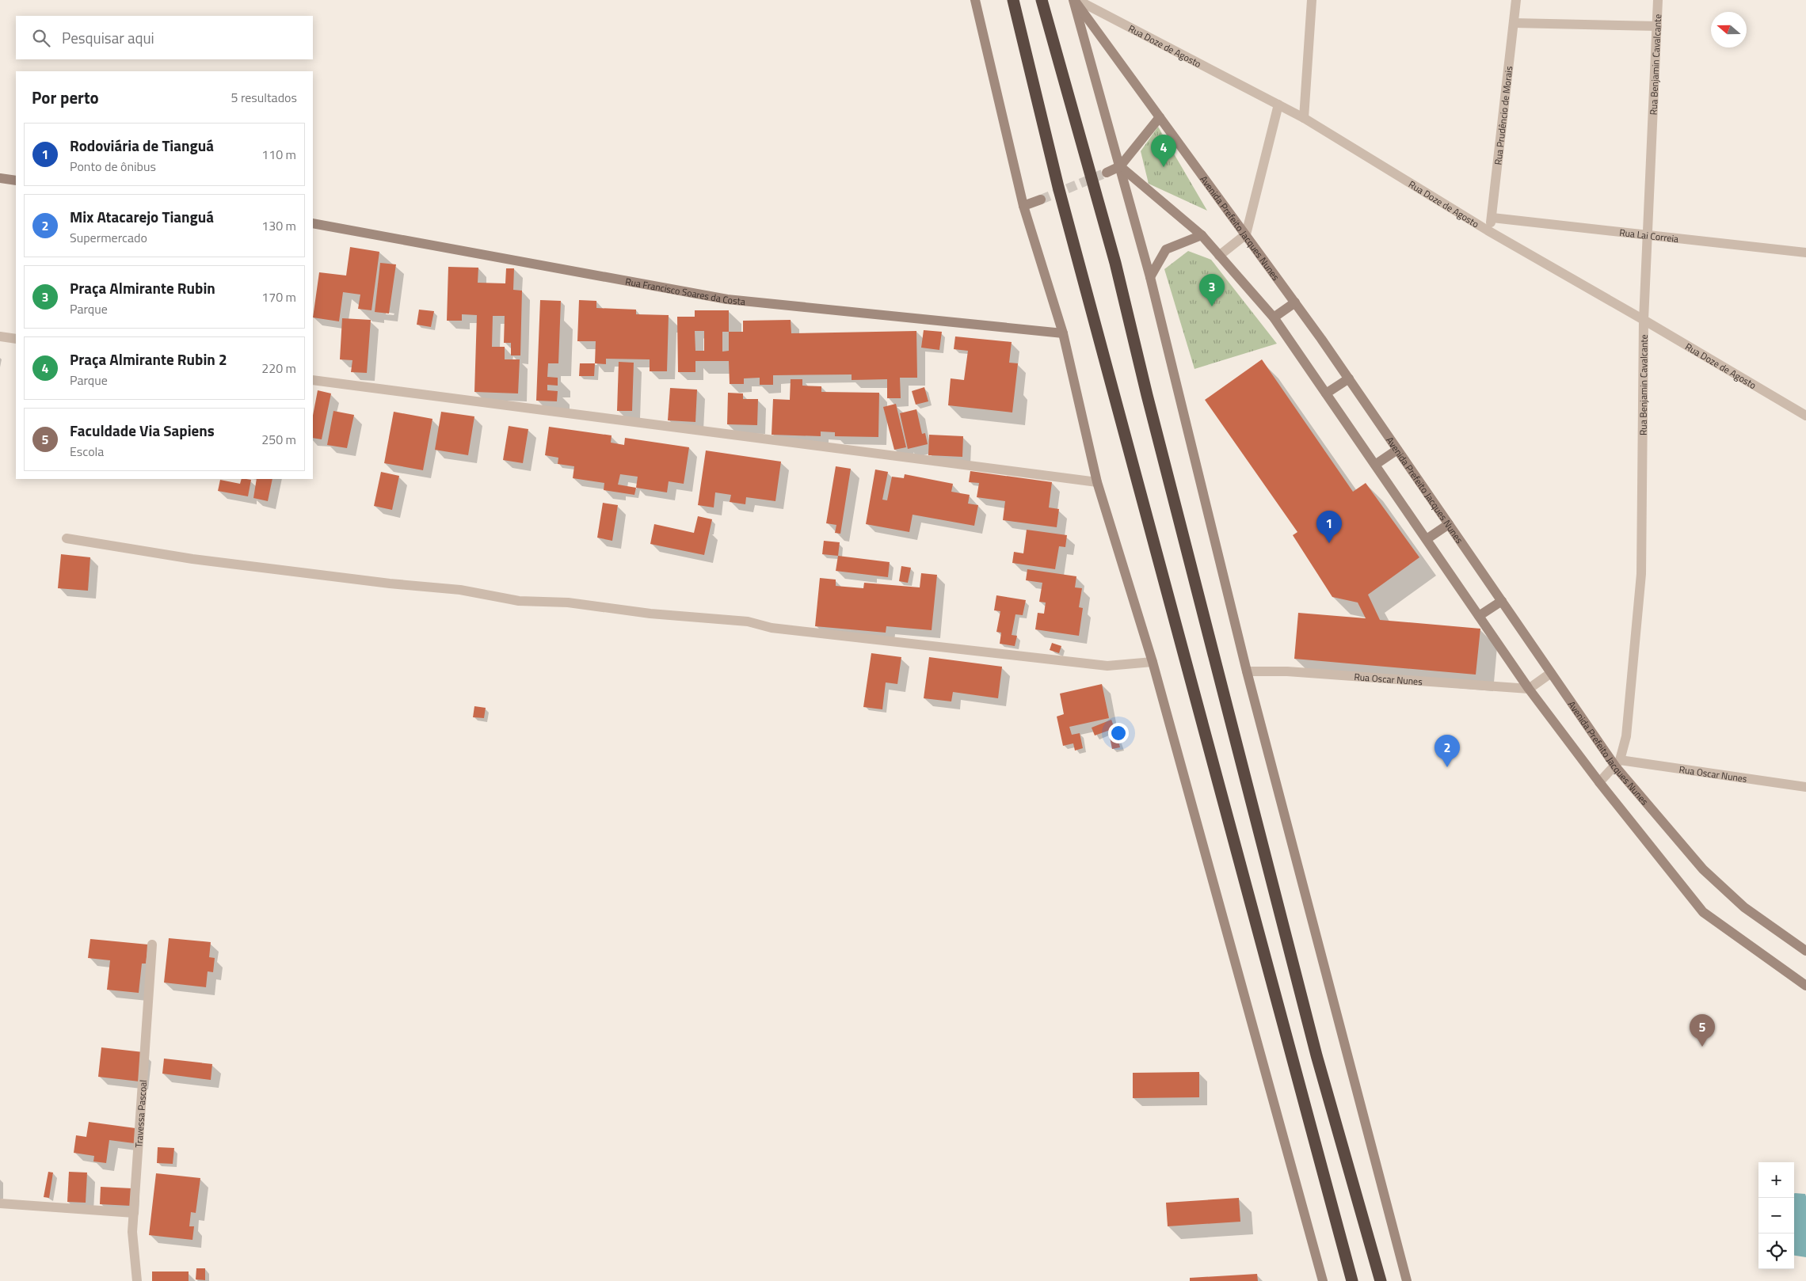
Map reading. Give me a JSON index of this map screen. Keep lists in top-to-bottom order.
{
  "streets": {
    "main road": ["Avenida Prefeito Jacques Nunes", "Rua Francisco Soares da Costa"],
    "street": [
      "Rua Doze de Agosto",
      "Rua Benjamin Cavalcante",
      "Rua Prudêncio de Morais",
      "Rua Lai Correia",
      "Rua Oscar Nunes",
      "Travessa Pascoal"
    ]
  },
  "crossings": [
    ["Rua Doze de Agosto", "Rua Benjamin Cavalcante"],
    ["Rua Doze de Agosto", "Rua Prudêncio de Morais"],
    ["Rua Benjamin Cavalcante", "Avenida Prefeito Jacques Nunes"],
    ["Rua Benjamin Cavalcante", "Rua Lai Correia"],
    ["Rua Benjamin Cavalcante", "Rua Oscar Nunes"],
    ["Rua Prudêncio de Morais", "Rua Lai Correia"],
    ["Avenida Prefeito Jacques Nunes", "Rua Oscar Nunes"]
  ],
  "north": "left",
  "page": {
    "search": "Pesquisar aqui",
    "heading": ["Por perto", "5 resultados"],
    "list": [
      {
        "mark": "1",
        "name": "Rodoviária de Tianguá",
        "note": "Ponto de ônibus",
        "value": "110 m"
      },
      {
        "mark": "2",
        "name": "Mix Atacarejo Tianguá",
        "note": "Supermercado",
        "value": "130 m"
      },
      {
        "mark": "3",
        "name": "Praça Almirante Rubin",
        "note": "Parque",
        "value": "170 m"
      },
      {
        "mark": "4",
        "name": "Praça Almirante Rubin 2",
        "note": "Parque",
        "value": "220 m"
      },
      {
        "mark": "5",
        "name": "Faculdade Via Sapiens",
        "note": "Escola",
        "value": "250 m"
      }
    ],
    "pins": [
      "4",
      "3",
      "1",
      "2",
      "5"
    ],
    "map_buttons": ["+", "−"]
  }
}
